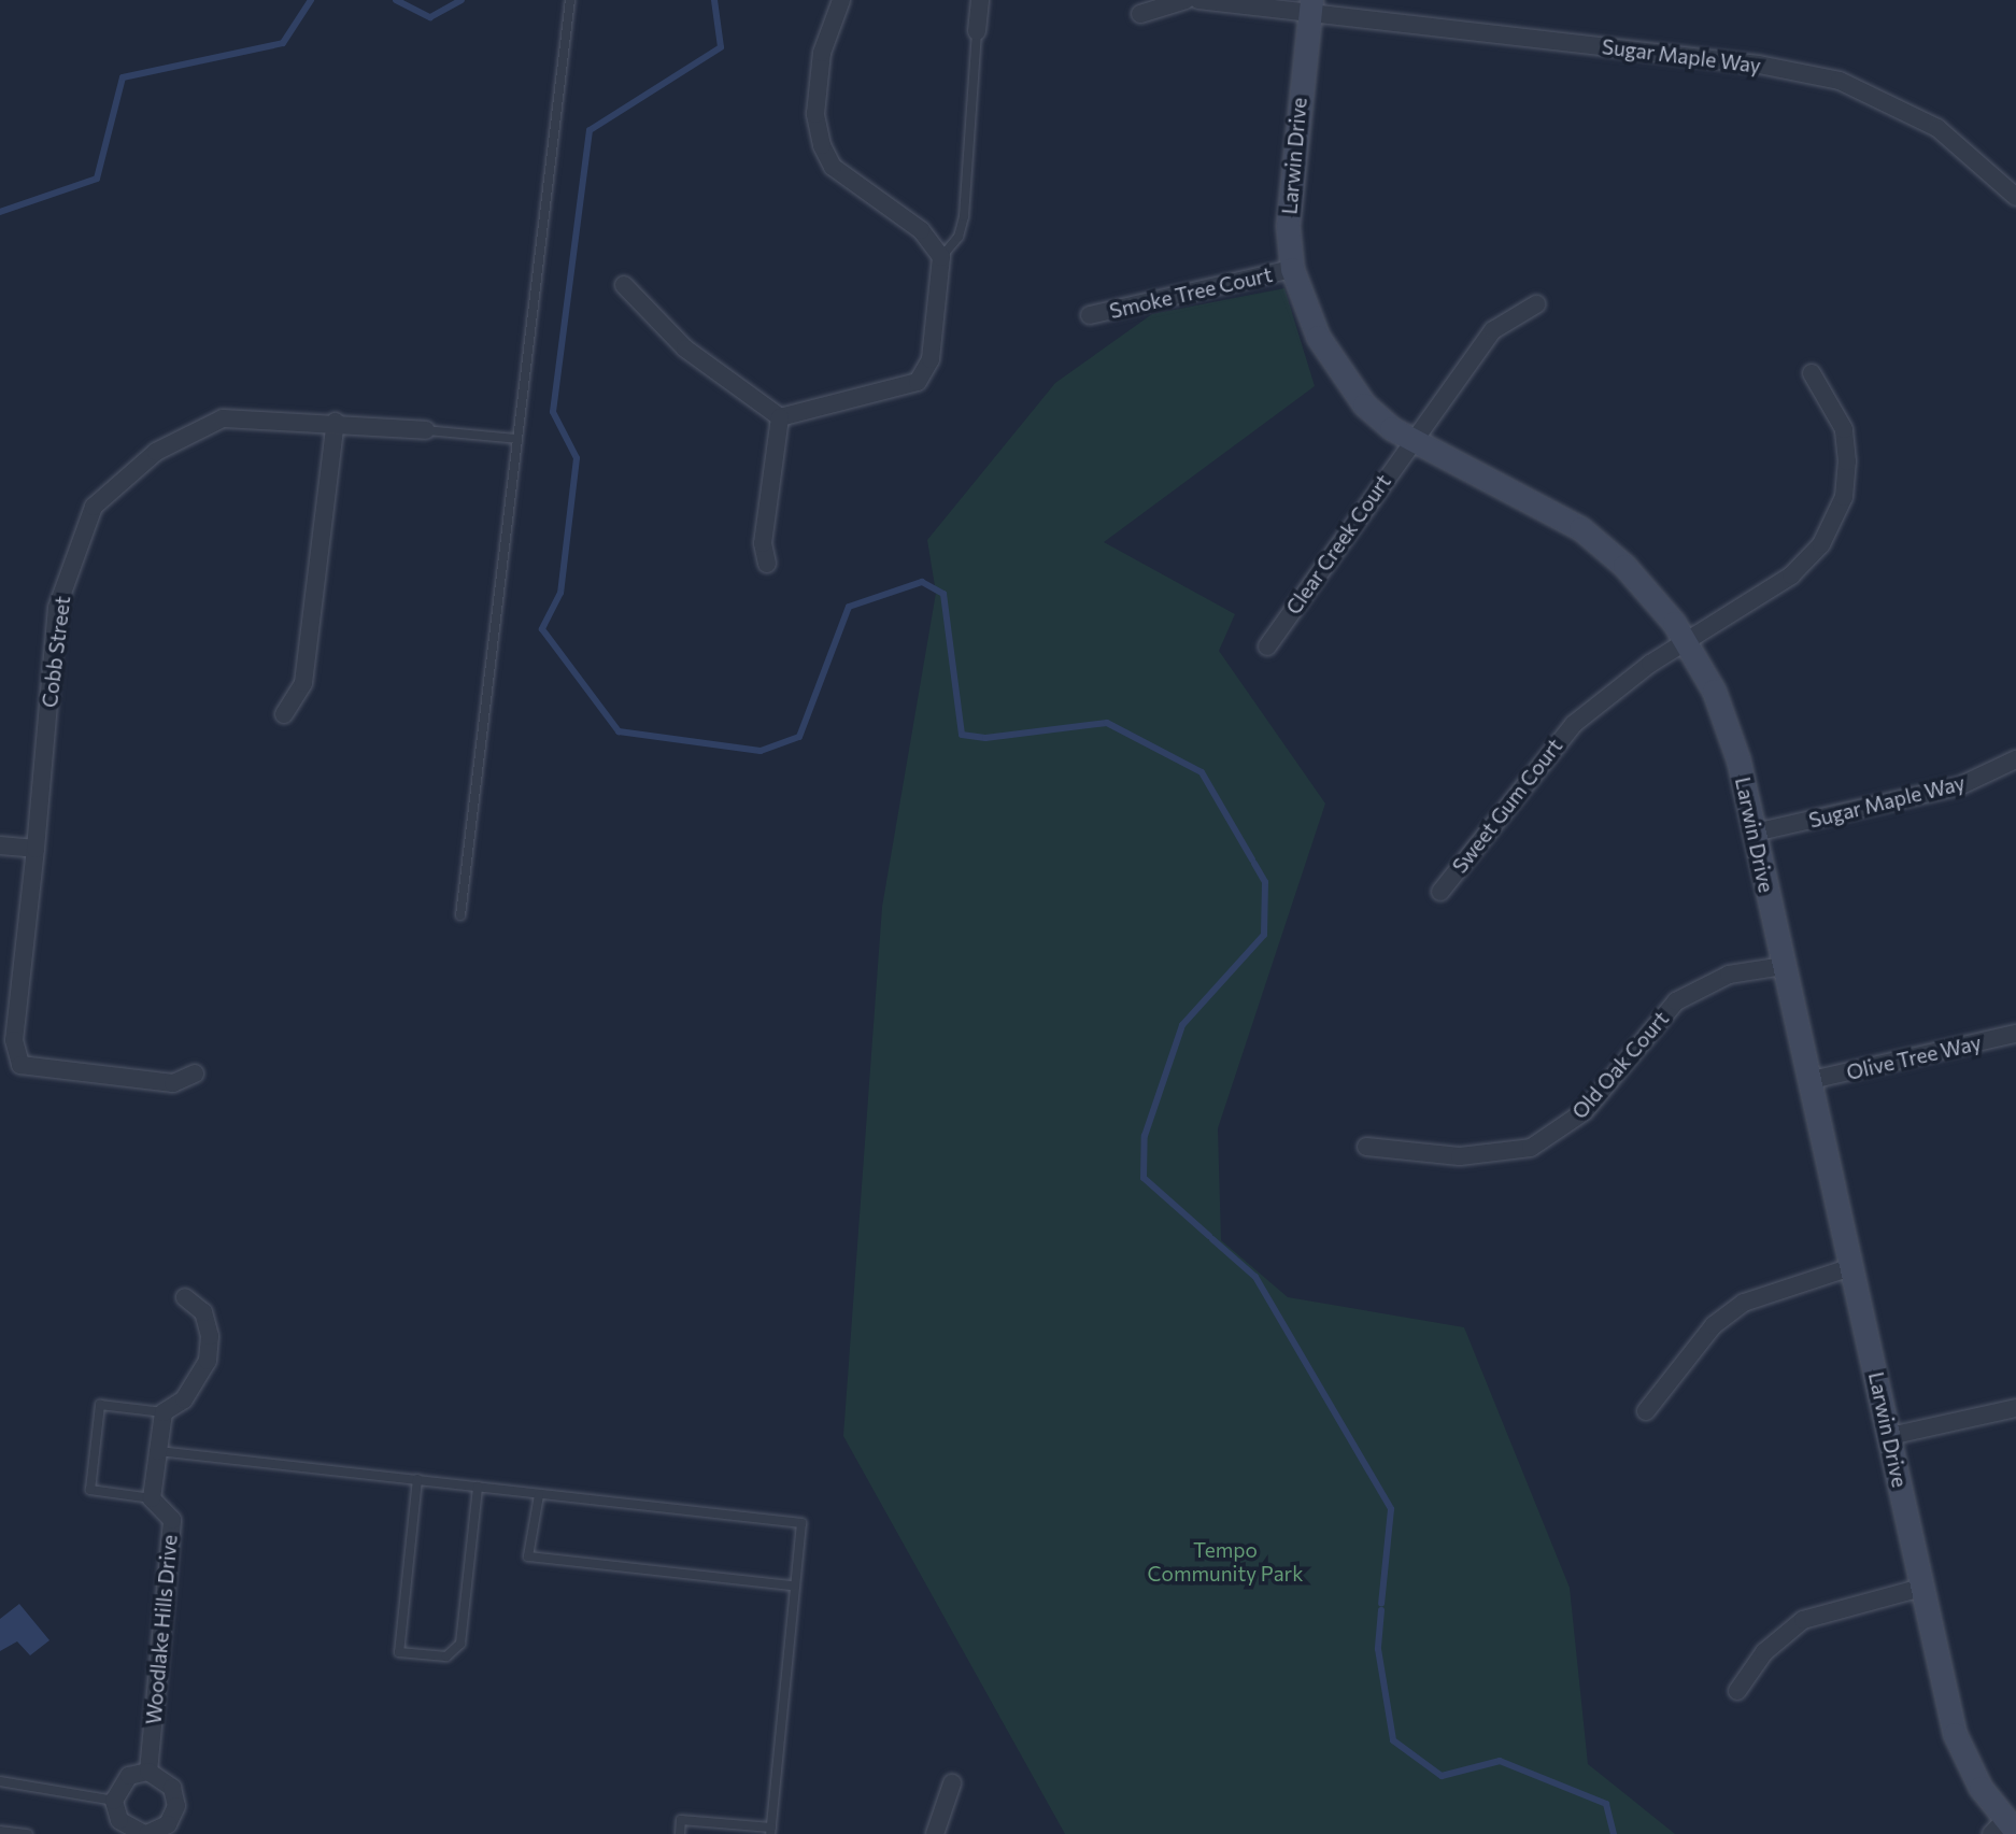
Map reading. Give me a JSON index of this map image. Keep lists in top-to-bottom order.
{
  "streets": {
    "street": [
      "Sugar Maple Way",
      "Larwin Drive",
      "Smoke Tree Court",
      "Clear Creek Court",
      "Cobb Street",
      "Sweet Gum Court",
      "Olive Tree Way",
      "Old Oak Court",
      "Woodlake Hills Drive"
    ]
  },
  "crossings": [
    ["Sugar Maple Way", "Larwin Drive"],
    ["Larwin Drive", "Smoke Tree Court"],
    ["Larwin Drive", "Clear Creek Court"],
    ["Larwin Drive", "Sweet Gum Court"],
    ["Larwin Drive", "Olive Tree Way"],
    ["Larwin Drive", "Old Oak Court"]
  ],
  "parks": ["Tempo Community Park"]
}
